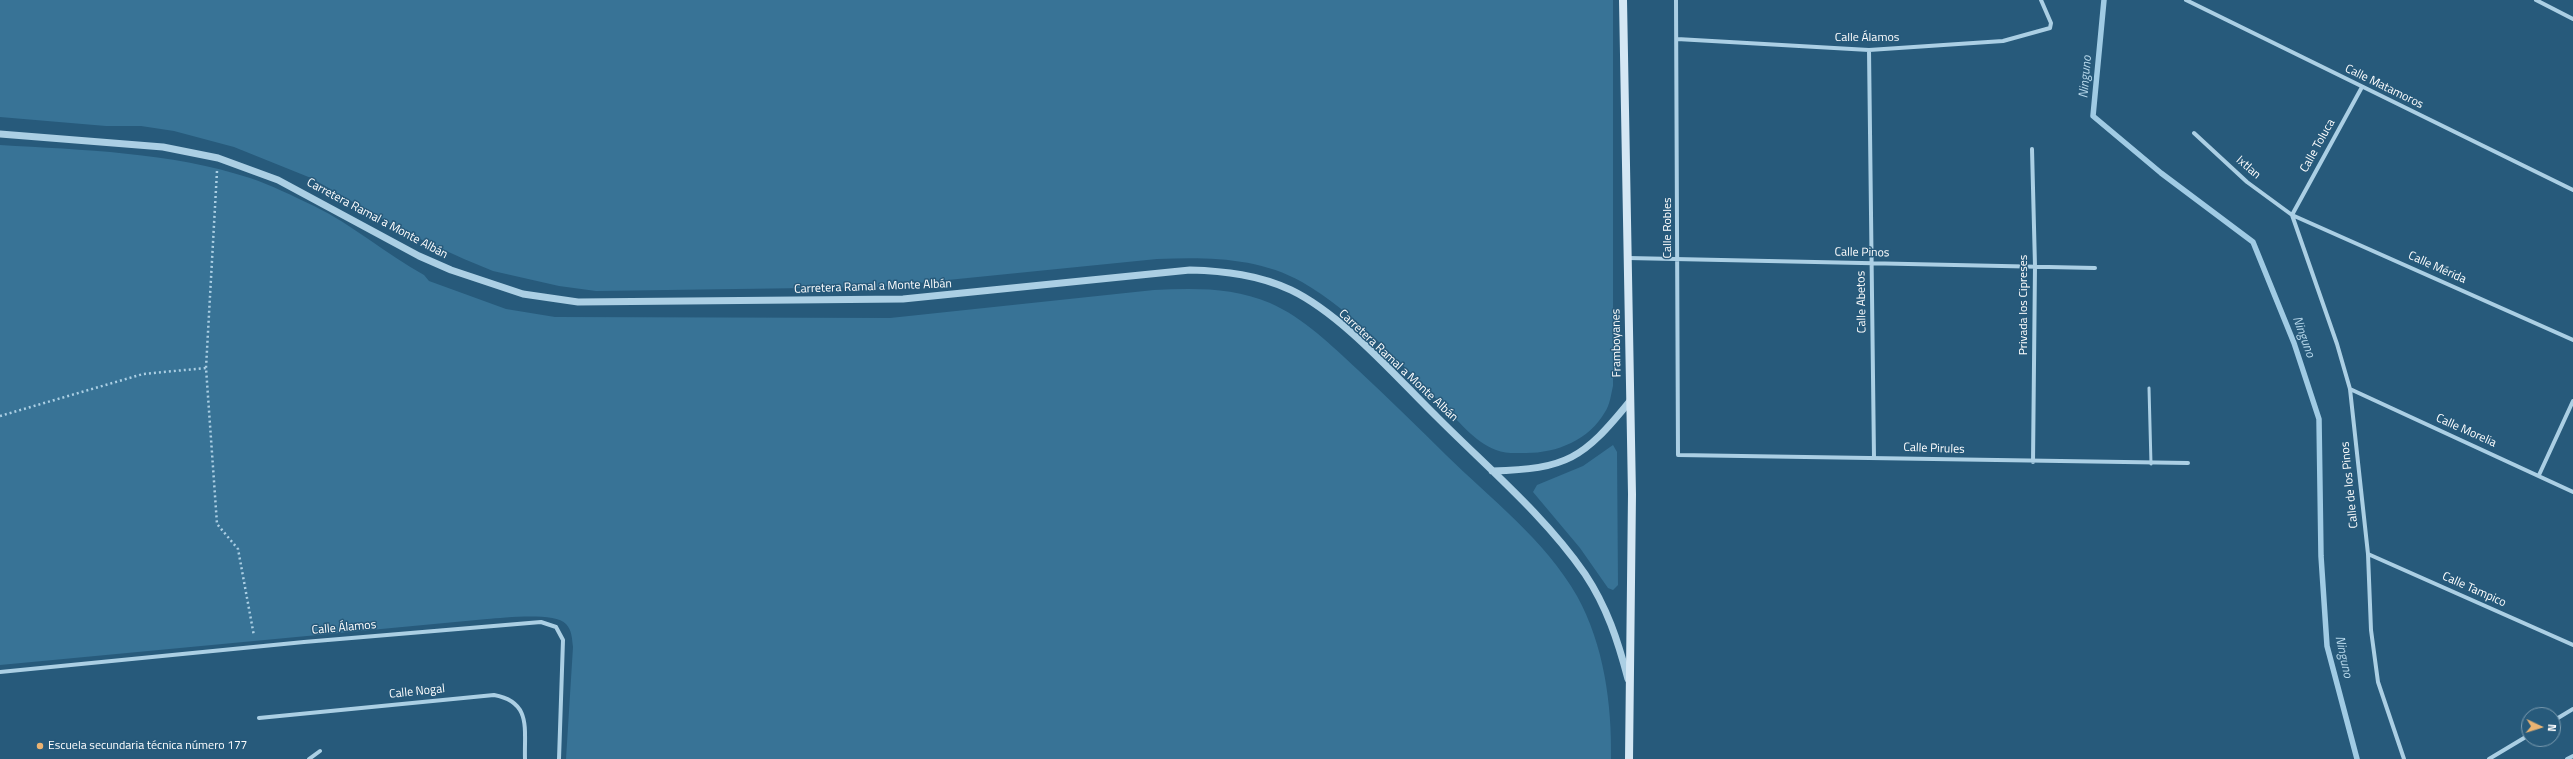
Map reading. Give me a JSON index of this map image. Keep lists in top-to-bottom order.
{
  "streets": {
    "main road": ["Framboyanes"],
    "street": [
      "Calle Álamos",
      "Calle Matamoros",
      "Calle Toluca",
      "Ixtlan",
      "Carretera Ramal a Monte Albán",
      "Calle Robles",
      "Calle Pinos",
      "Calle Mérida",
      "Calle Abetos",
      "Privada los Cipreses",
      "Calle Morelia",
      "Calle Pirules",
      "Calle de los Pinos",
      "Calle Tampico",
      "Calle Nogal"
    ]
  },
  "crossings": [
    ["Calle Álamos", "Calle Robles"],
    ["Calle Álamos", "Calle Abetos"],
    ["Calle Matamoros", "Calle Toluca"],
    ["Calle Toluca", "Ixtlan"],
    ["Calle Toluca", "Calle Mérida"],
    ["Calle Toluca", "Calle de los Pinos"],
    ["Ixtlan", "Calle Mérida"],
    ["Ixtlan", "Calle de los Pinos"],
    ["Carretera Ramal a Monte Albán", "Framboyanes"],
    ["Calle Robles", "Calle Pinos"],
    ["Calle Robles", "Calle Pirules"],
    ["Calle Pinos", "Calle Abetos"],
    ["Calle Pinos", "Privada los Cipreses"],
    ["Calle Pinos", "Framboyanes"],
    ["Calle Mérida", "Calle de los Pinos"],
    ["Calle Abetos", "Calle Pirules"],
    ["Privada los Cipreses", "Calle Pirules"],
    ["Calle Morelia", "Calle de los Pinos"],
    ["Calle de los Pinos", "Calle Tampico"]
  ],
  "water": ["Ninguno"],
  "places": ["Escuela secundaria técnica número 177"],
  "north": "right"
}
